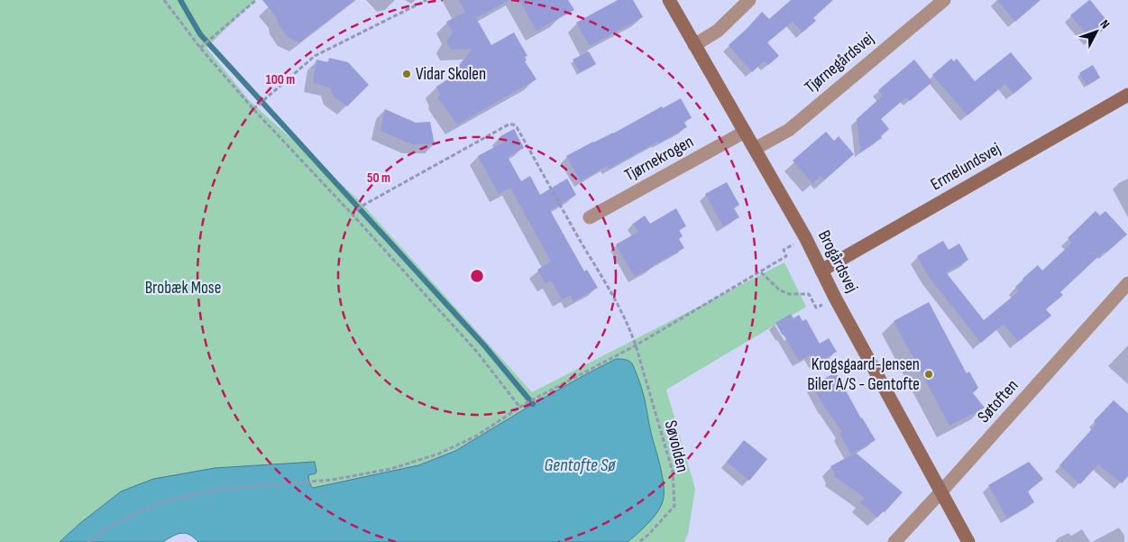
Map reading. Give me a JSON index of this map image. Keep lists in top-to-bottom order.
{
  "streets": {
    "street": [
      "Tjørnegårdsvej",
      "Tjørnekrogen",
      "Ermelundsvej",
      "Brogårdsvej",
      "Søtoften"
    ],
    "path": ["Søvolden"]
  },
  "crossings": [
    ["Tjørnegårdsvej", "Brogårdsvej"],
    ["Tjørnekrogen", "Brogårdsvej"],
    ["Ermelundsvej", "Brogårdsvej"],
    ["Brogårdsvej", "Søtoften"]
  ],
  "water": ["Gentofte Sø"],
  "parks": ["Brobæk Mose"],
  "places": ["Vidar Skolen", "Krogsgaard-Jensen Biler A/S - Gentofte"],
  "north": "top right",
  "rings": ["100 m", "50 m"]
}
